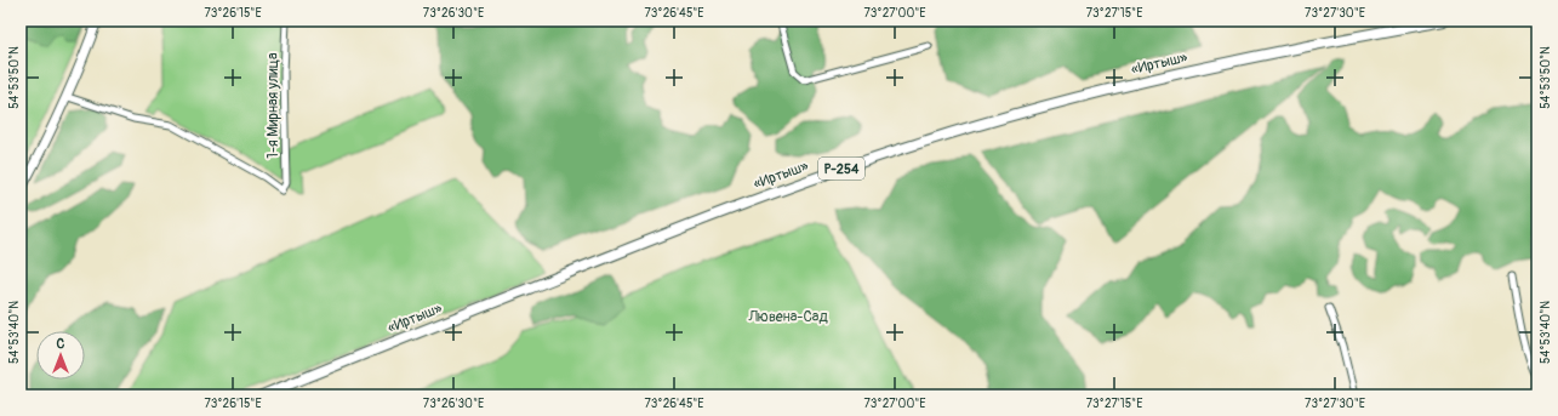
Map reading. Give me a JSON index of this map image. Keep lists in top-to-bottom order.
{
  "streets": {
    "highway": ["«Иртыш»", "Р-254"],
    "street": ["1-я Мирная улица"]
  },
  "parks": ["Лювена-Сад"],
  "north": "top",
  "coordinates": [
    "73°26'15\"E",
    "73°26'30\"E",
    "73°26'45\"E",
    "73°27'00\"E",
    "73°27'15\"E",
    "73°27'30\"E",
    "54°53'50\"N",
    "54°53'40\"N"
  ]
}
